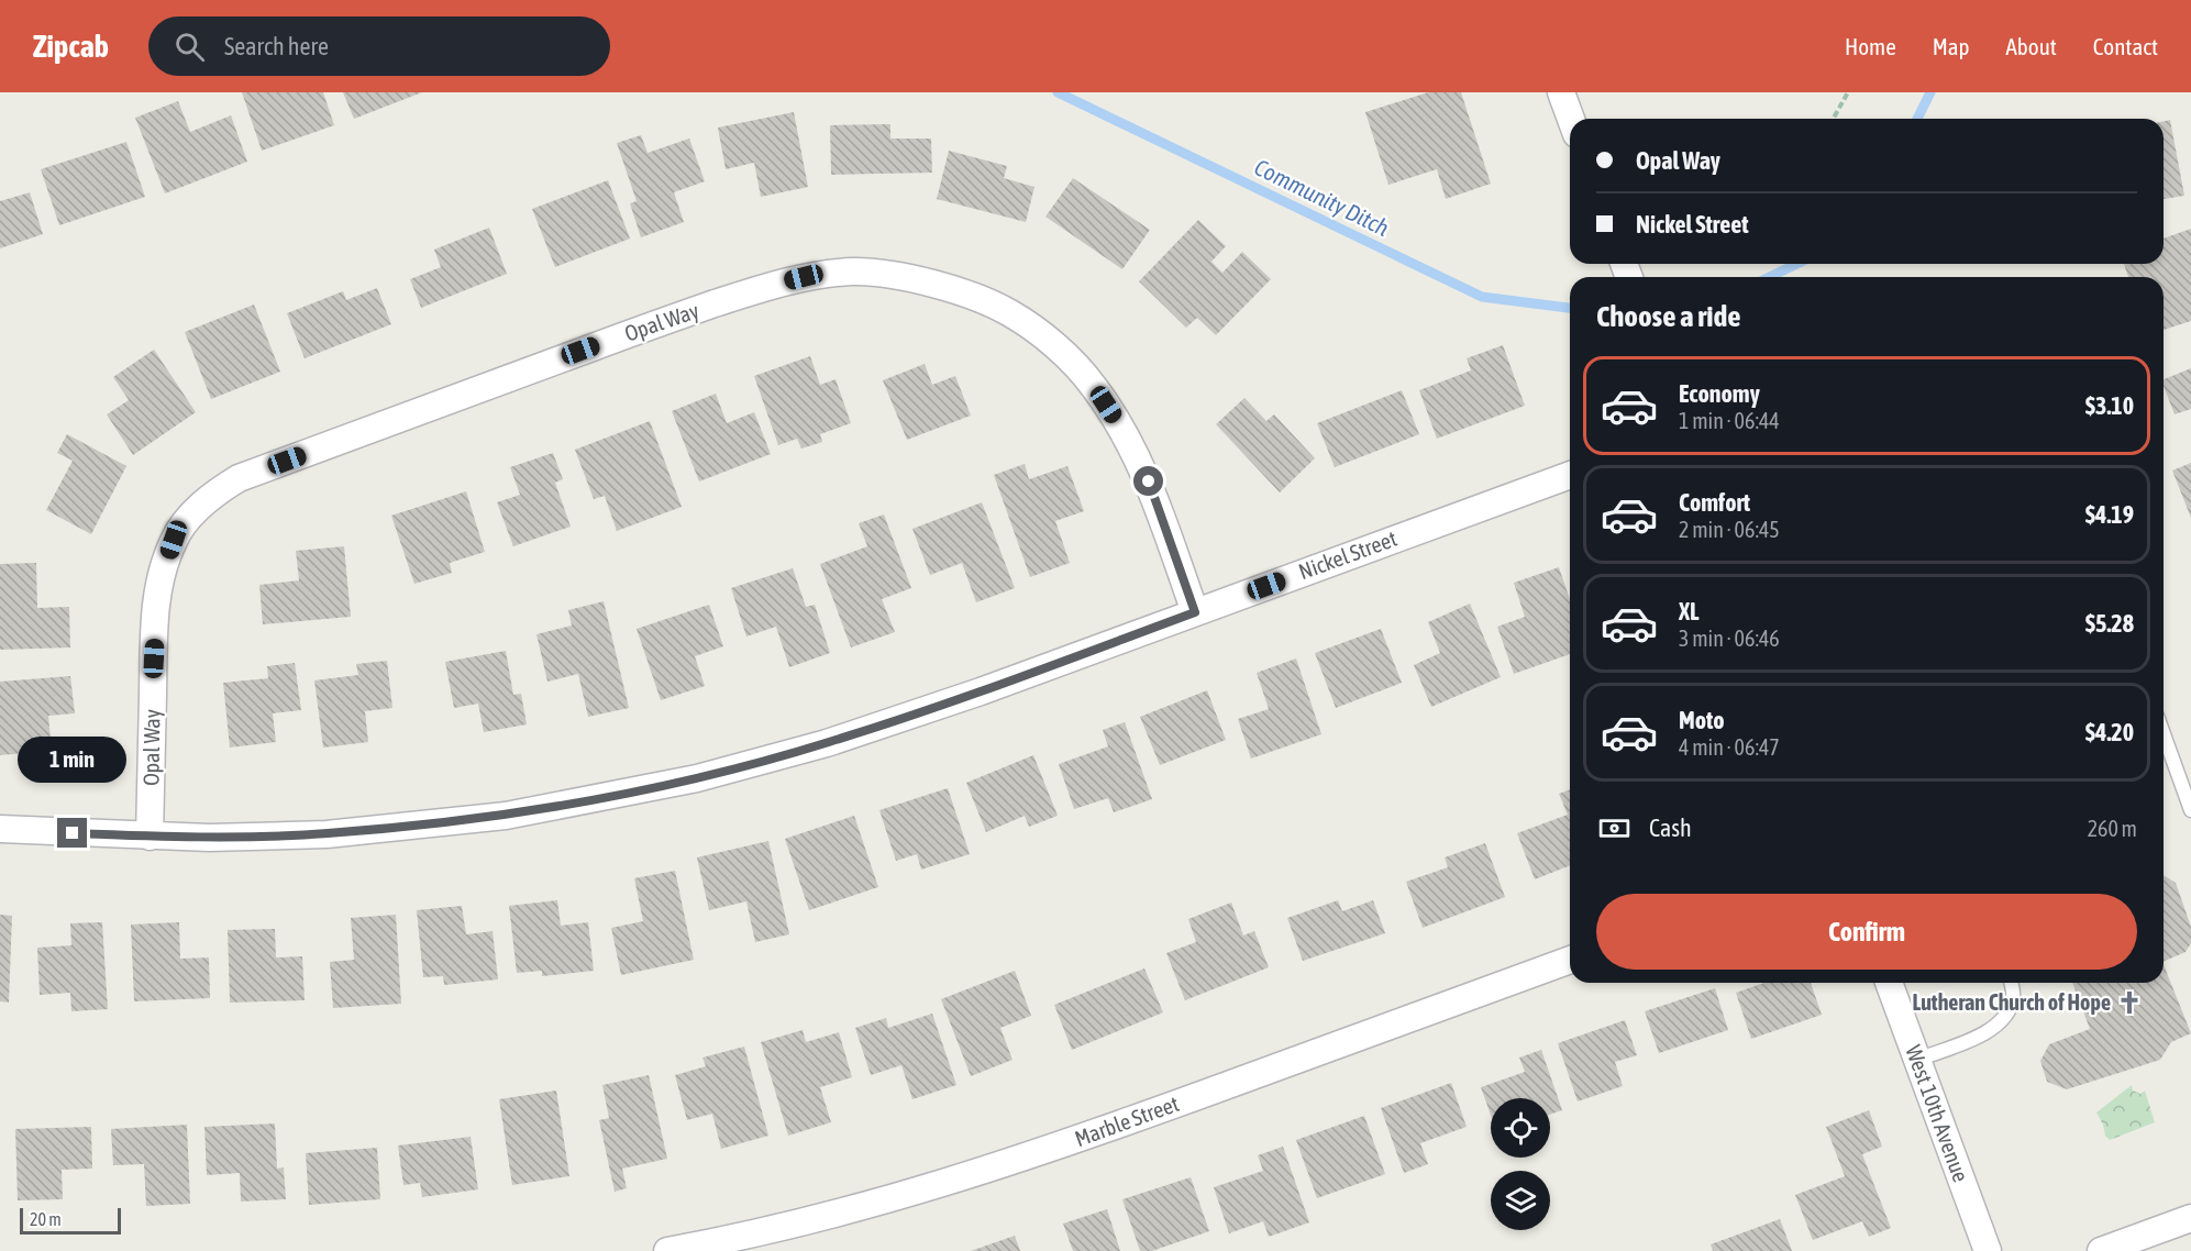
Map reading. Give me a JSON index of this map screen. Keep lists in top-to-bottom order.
{
  "streets": {
    "street": [
      "Opal Way",
      "Nickel Street",
      "West 10th Avenue",
      "Marble Street"
    ]
  },
  "crossings": [
    ["Opal Way", "Nickel Street"]
  ],
  "water": ["Community Ditch"],
  "places": {
    "church": ["Lutheran Church of Hope"]
  },
  "scale_bar": "20 m",
  "page": {
    "header": "Zipcab",
    "search": "Search here",
    "nav": [
      "Home",
      "Map",
      "About",
      "Contact"
    ],
    "banner": ["Opal Way", "Nickel Street"],
    "heading": "Choose a ride",
    "list": [
      {
        "name": "Economy",
        "note": "1 min · 06:44",
        "value": "$3.10"
      },
      {
        "name": "Comfort",
        "note": "2 min · 06:45",
        "value": "$4.19"
      },
      {
        "name": "XL",
        "note": "3 min · 06:46",
        "value": "$5.28"
      },
      {
        "name": "Moto",
        "note": "4 min · 06:47",
        "value": "$4.20"
      }
    ],
    "bubble": "1 min",
    "pay": ["Cash", "260 m"],
    "buttons": "Confirm",
    "scale": "20 m"
  }
}
